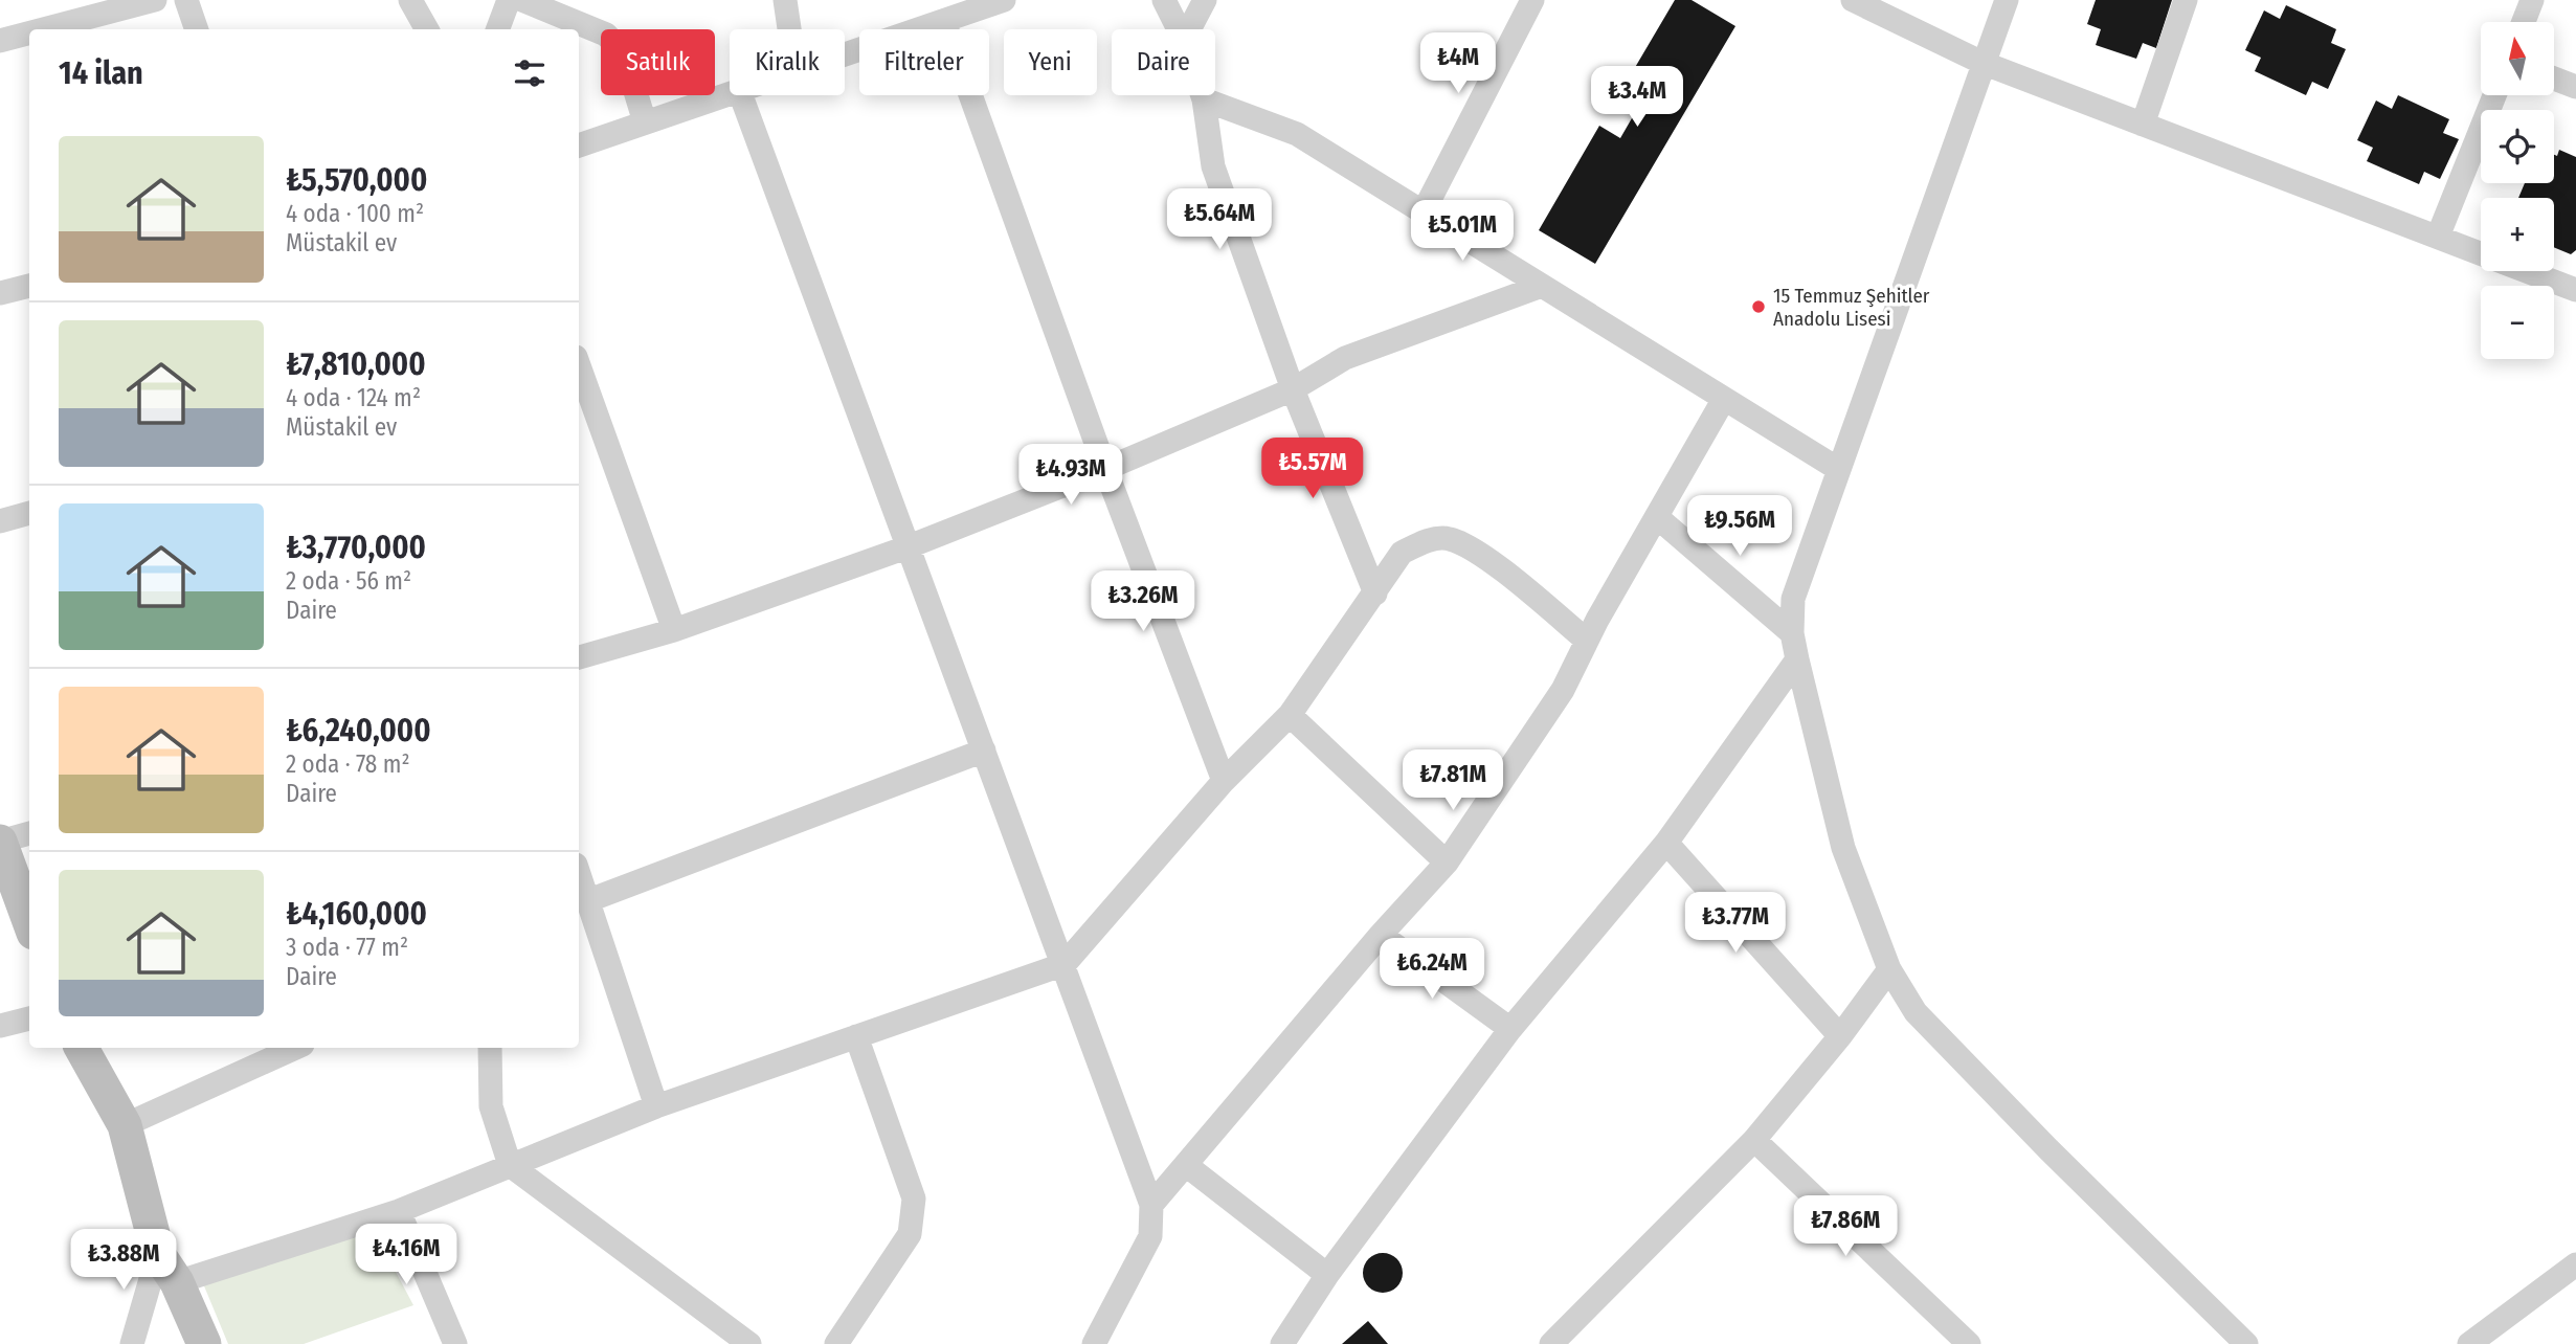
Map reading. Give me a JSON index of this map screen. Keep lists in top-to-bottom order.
{
  "places": ["15 Temmuz Şehitler Anadolu Lisesi"],
  "north": "top",
  "page": {
    "map_buttons": ["+", "−"],
    "chip": [
      "Satılık",
      "Kiralık",
      "Filtreler",
      "Yeni",
      "Daire"
    ],
    "heading": "14 ilan",
    "price": [
      "₺4M",
      "₺3.4M",
      "₺5.64M",
      "₺5.01M",
      "₺5.57M",
      "₺4.93M",
      "₺9.56M",
      "₺3.26M",
      "₺7.81M",
      "₺3.77M",
      "₺6.24M",
      "₺7.86M",
      "₺4.16M",
      "₺3.88M"
    ],
    "list": [
      {
        "name": "₺5,570,000",
        "note": "4 oda · 100 m² · Müstakil ev"
      },
      {
        "name": "₺7,810,000",
        "note": "4 oda · 124 m² · Müstakil ev"
      },
      {
        "name": "₺3,770,000",
        "note": "2 oda · 56 m² · Daire"
      },
      {
        "name": "₺6,240,000",
        "note": "2 oda · 78 m² · Daire"
      },
      {
        "name": "₺4,160,000",
        "note": "3 oda · 77 m² · Daire"
      }
    ]
  }
}
